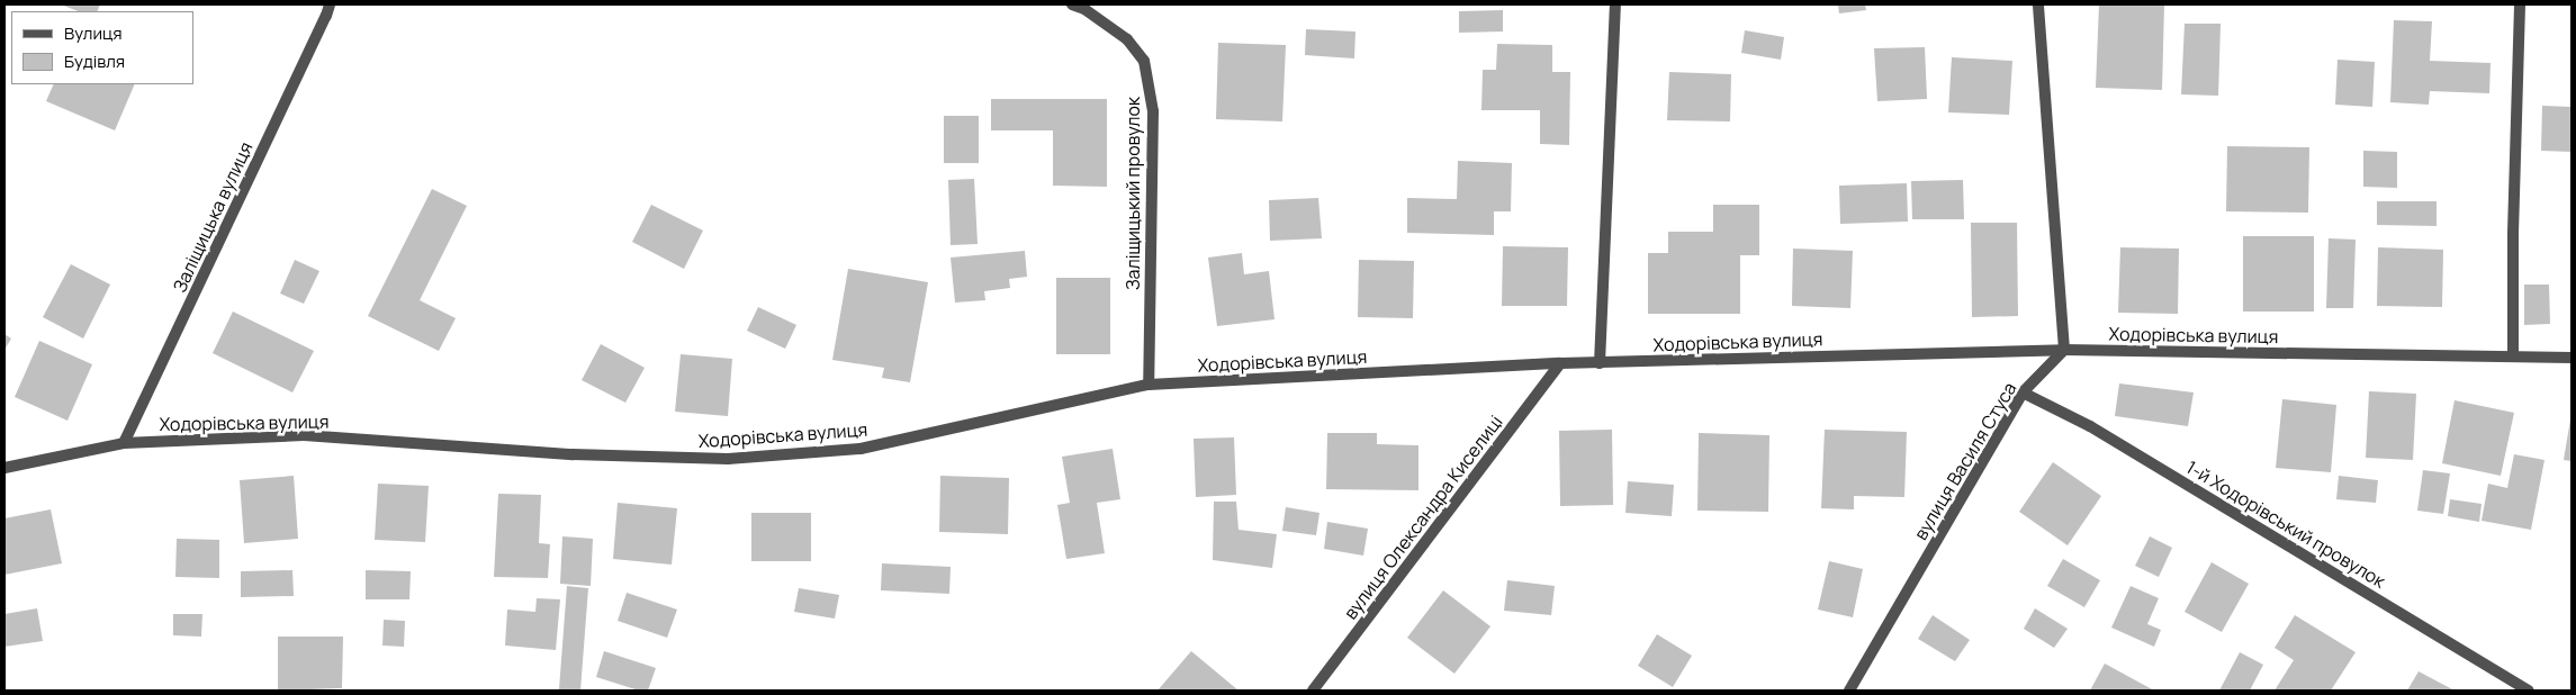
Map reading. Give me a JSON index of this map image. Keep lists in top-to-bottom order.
{
  "streets": {
    "street": [
      "Заліщицький провулок",
      "Заліщицька вулиця",
      "Ходорівська вулиця",
      "вулиця Василя Стуса",
      "вулиця Олександра Киселиці",
      "1-й Ходорівський провулок"
    ]
  },
  "crossings": [
    ["Заліщицький провулок", "Ходорівська вулиця"],
    ["Заліщицька вулиця", "Ходорівська вулиця"],
    ["Ходорівська вулиця", "вулиця Василя Стуса"],
    ["Ходорівська вулиця", "вулиця Олександра Киселиці"],
    ["вулиця Василя Стуса", "1-й Ходорівський провулок"]
  ],
  "legend": ["Вулиця", "Будівля"]
}
